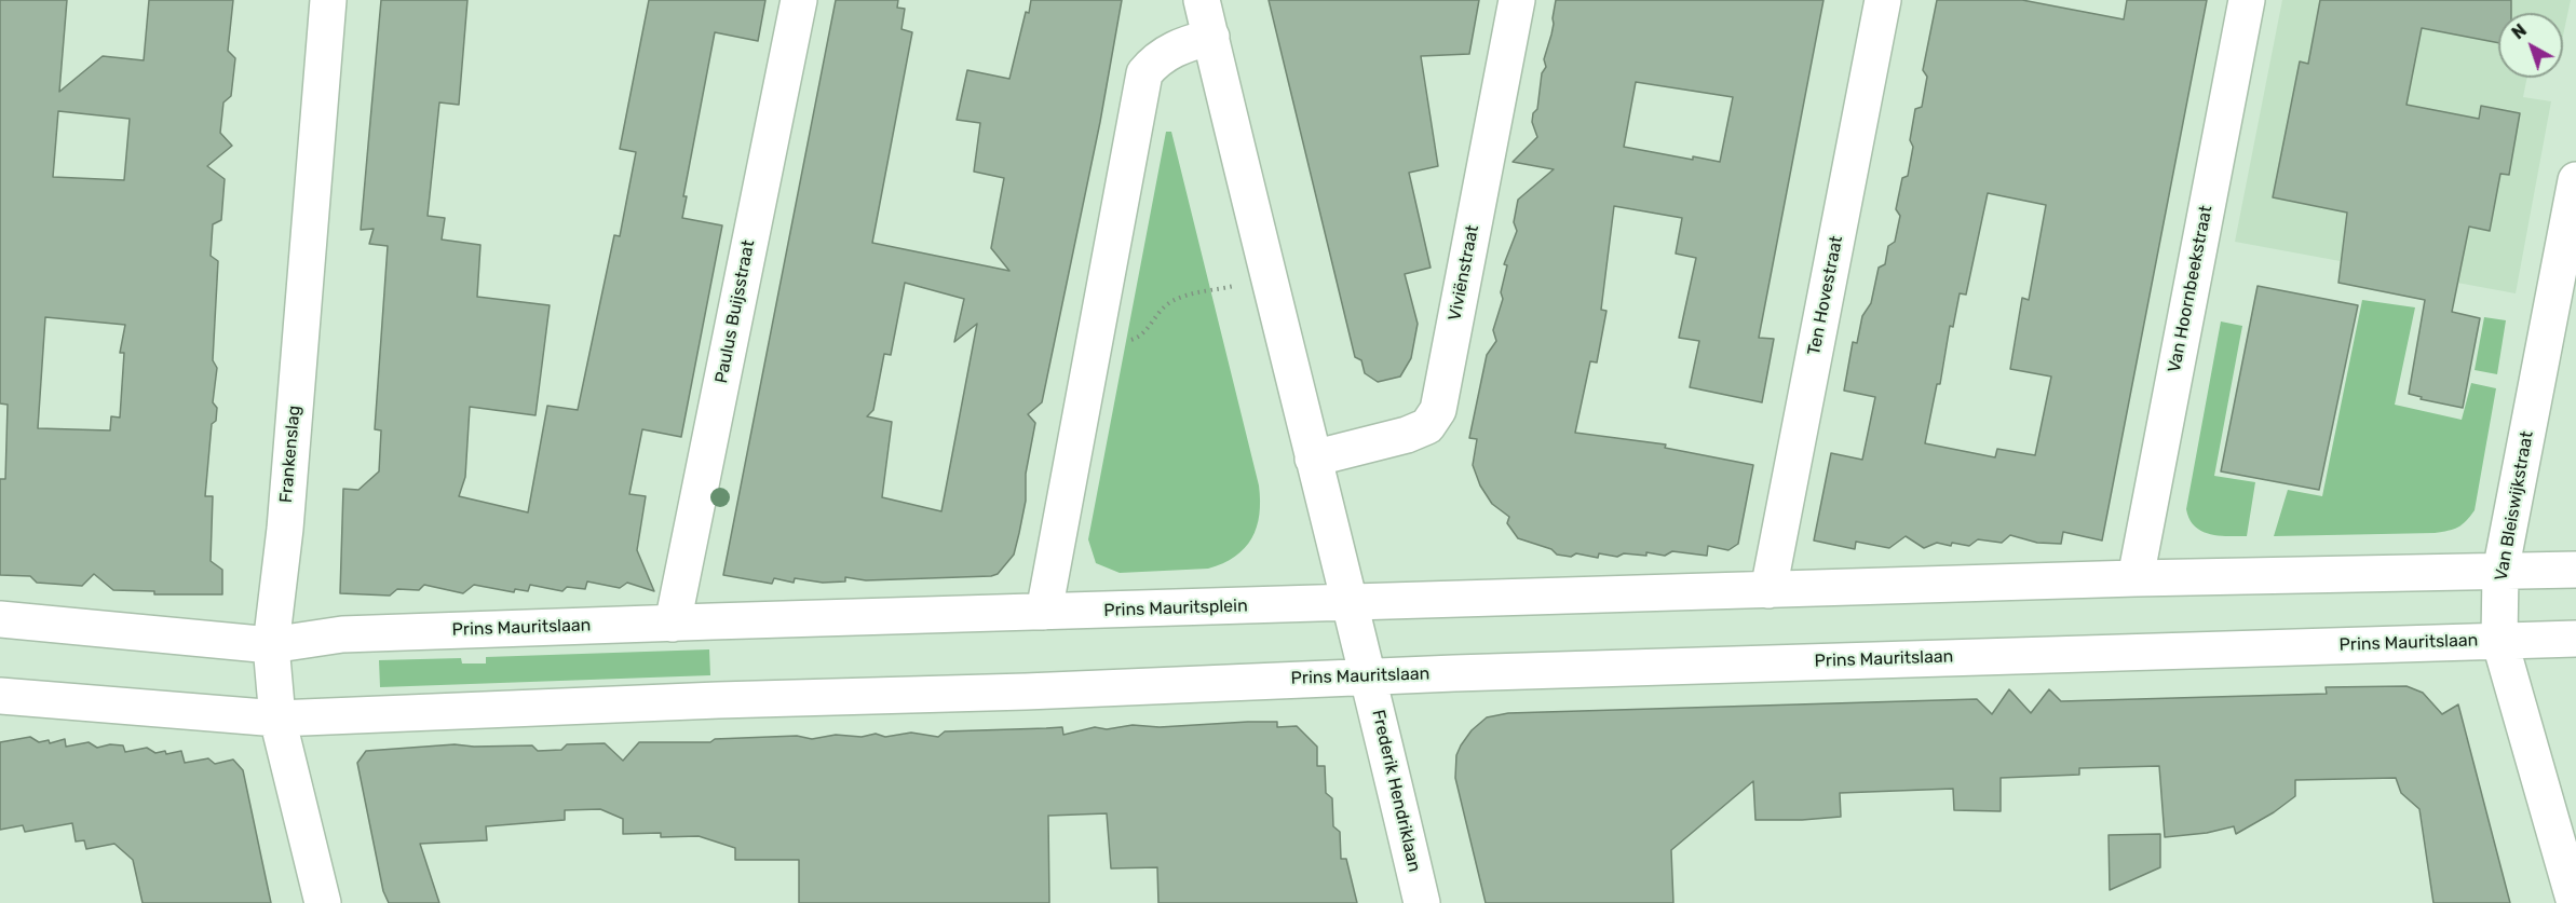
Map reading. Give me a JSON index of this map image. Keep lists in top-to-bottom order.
{
  "streets": {
    "street": [
      "Viviënstraat",
      "Van Hoornbeekstraat",
      "Ten Hovestraat",
      "Paulus Buijsstraat",
      "Frankenslag",
      "Van Bleiswijkstraat",
      "Prins Mauritsplein",
      "Prins Mauritslaan",
      "Frederik Hendriklaan"
    ]
  },
  "crossings": [
    ["Paulus Buijsstraat", "Prins Mauritslaan"],
    ["Frankenslag", "Prins Mauritslaan"],
    ["Van Bleiswijkstraat", "Prins Mauritslaan"],
    ["Prins Mauritsplein", "Prins Mauritslaan"],
    ["Prins Mauritsplein", "Frederik Hendriklaan"],
    ["Prins Mauritslaan", "Frederik Hendriklaan"]
  ],
  "north": "top left"
}
